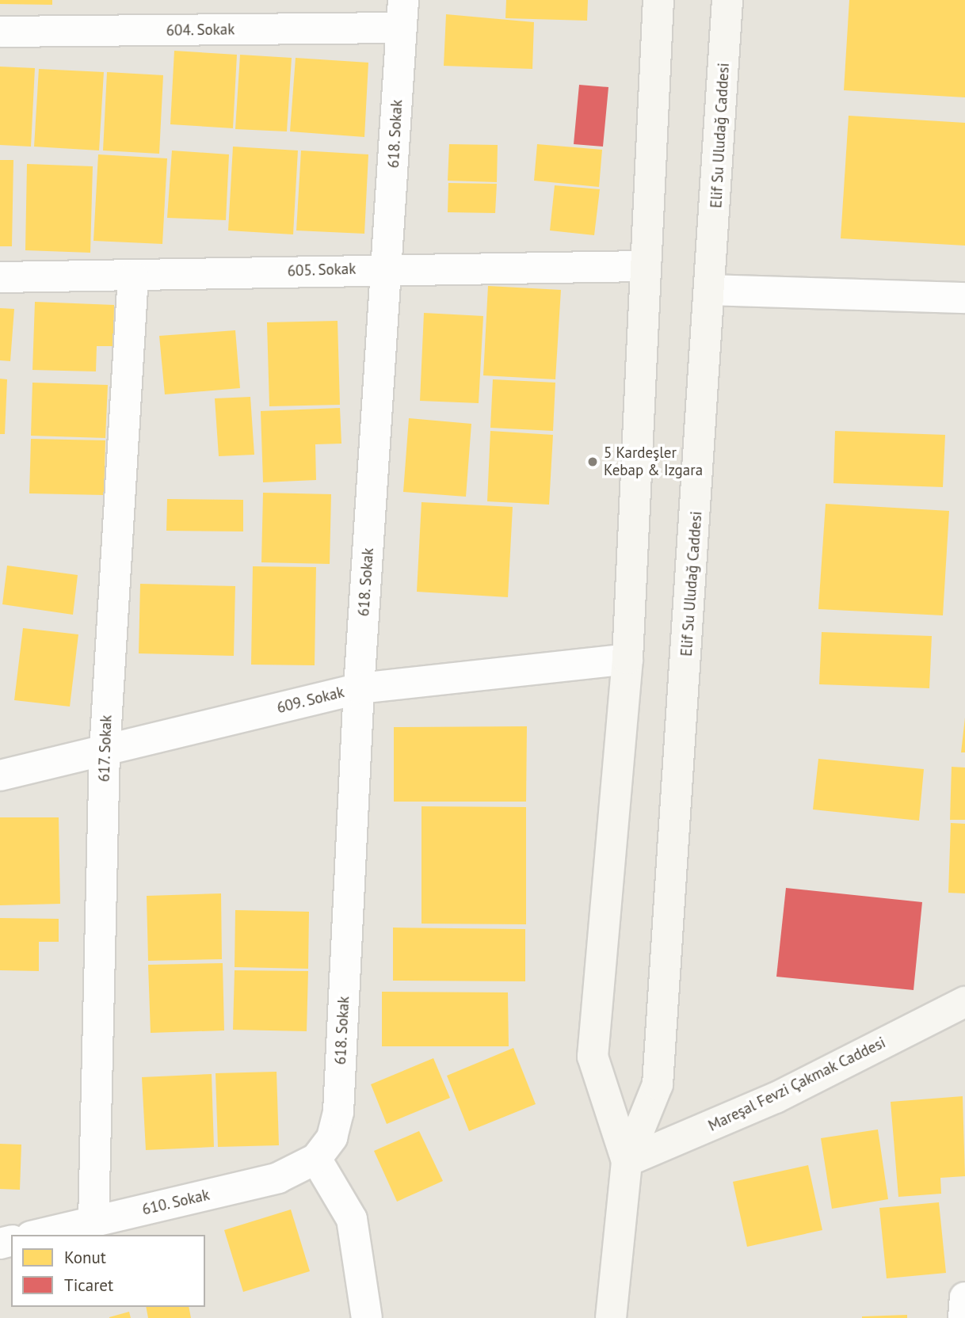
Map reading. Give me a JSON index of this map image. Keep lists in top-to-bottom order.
{
  "streets": {
    "main road": ["Elif Su Uludağ Caddesi", "Mareşal Fevzi Çakmak Caddesi"],
    "street": [
      "604. Sokak",
      "618. Sokak",
      "605. Sokak",
      "609. Sokak",
      "617. Sokak",
      "610. Sokak"
    ]
  },
  "crossings": [
    ["604. Sokak", "618. Sokak"],
    ["618. Sokak", "605. Sokak"],
    ["618. Sokak", "609. Sokak"],
    ["618. Sokak", "610. Sokak"],
    ["Elif Su Uludağ Caddesi", "605. Sokak"],
    ["Elif Su Uludağ Caddesi", "609. Sokak"],
    ["Elif Su Uludağ Caddesi", "Mareşal Fevzi Çakmak Caddesi"],
    ["605. Sokak", "617. Sokak"],
    ["609. Sokak", "617. Sokak"],
    ["617. Sokak", "610. Sokak"]
  ],
  "places": ["5 Kardeşler Kebap & Izgara"],
  "legend": ["Konut", "Ticaret"]
}
